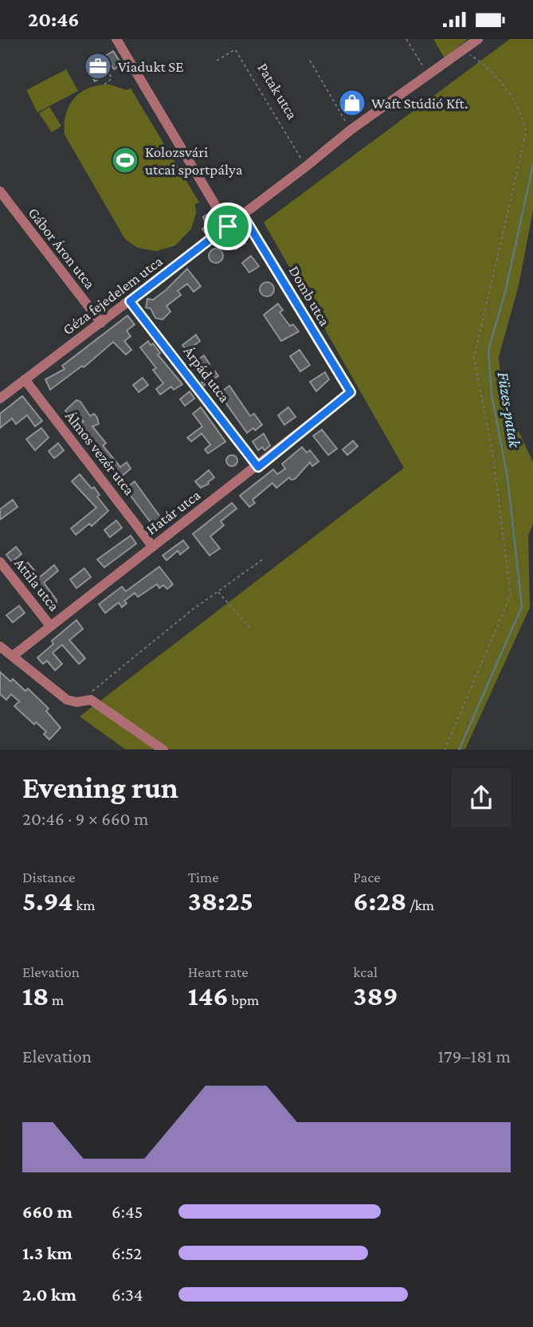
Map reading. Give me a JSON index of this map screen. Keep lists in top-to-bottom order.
{
  "streets": {
    "street": [
      "Gábor Áron utca",
      "Géza fejedelem utca",
      "Domb utca",
      "Árpád utca",
      "Álmos vezér utca",
      "Határ utca",
      "Attila utca"
    ],
    "path": ["Patak utca"]
  },
  "crossings": [
    ["Gábor Áron utca", "Géza fejedelem utca"],
    ["Géza fejedelem utca", "Domb utca"],
    ["Géza fejedelem utca", "Árpád utca"],
    ["Géza fejedelem utca", "Álmos vezér utca"],
    ["Domb utca", "Határ utca"],
    ["Árpád utca", "Határ utca"],
    ["Álmos vezér utca", "Határ utca"],
    ["Határ utca", "Attila utca"]
  ],
  "water": ["Füzes-patak"],
  "places": {
    "office": ["Viadukt SE"],
    "shop": ["Waft Stúdió Kft."],
    "sports": ["Kolozsvári utcai sportpálya"]
  },
  "page": {
    "status": "20:46",
    "heading": ["Evening run", "20:46 · 9 × 660 m"],
    "stats": [
      ["Distance", "5.94 km"],
      ["Time", "38:25"],
      ["Pace", "6:28 /km"],
      ["Elevation", "18 m"],
      ["Heart rate", "146 bpm"],
      ["kcal", "389"]
    ],
    "chart": ["Elevation", "179–181 m"],
    "list": [
      {
        "name": "660 m",
        "note": "6:45"
      },
      {
        "name": "1.3 km",
        "note": "6:52"
      },
      {
        "name": "2.0 km",
        "note": "6:34"
      }
    ]
  }
}
